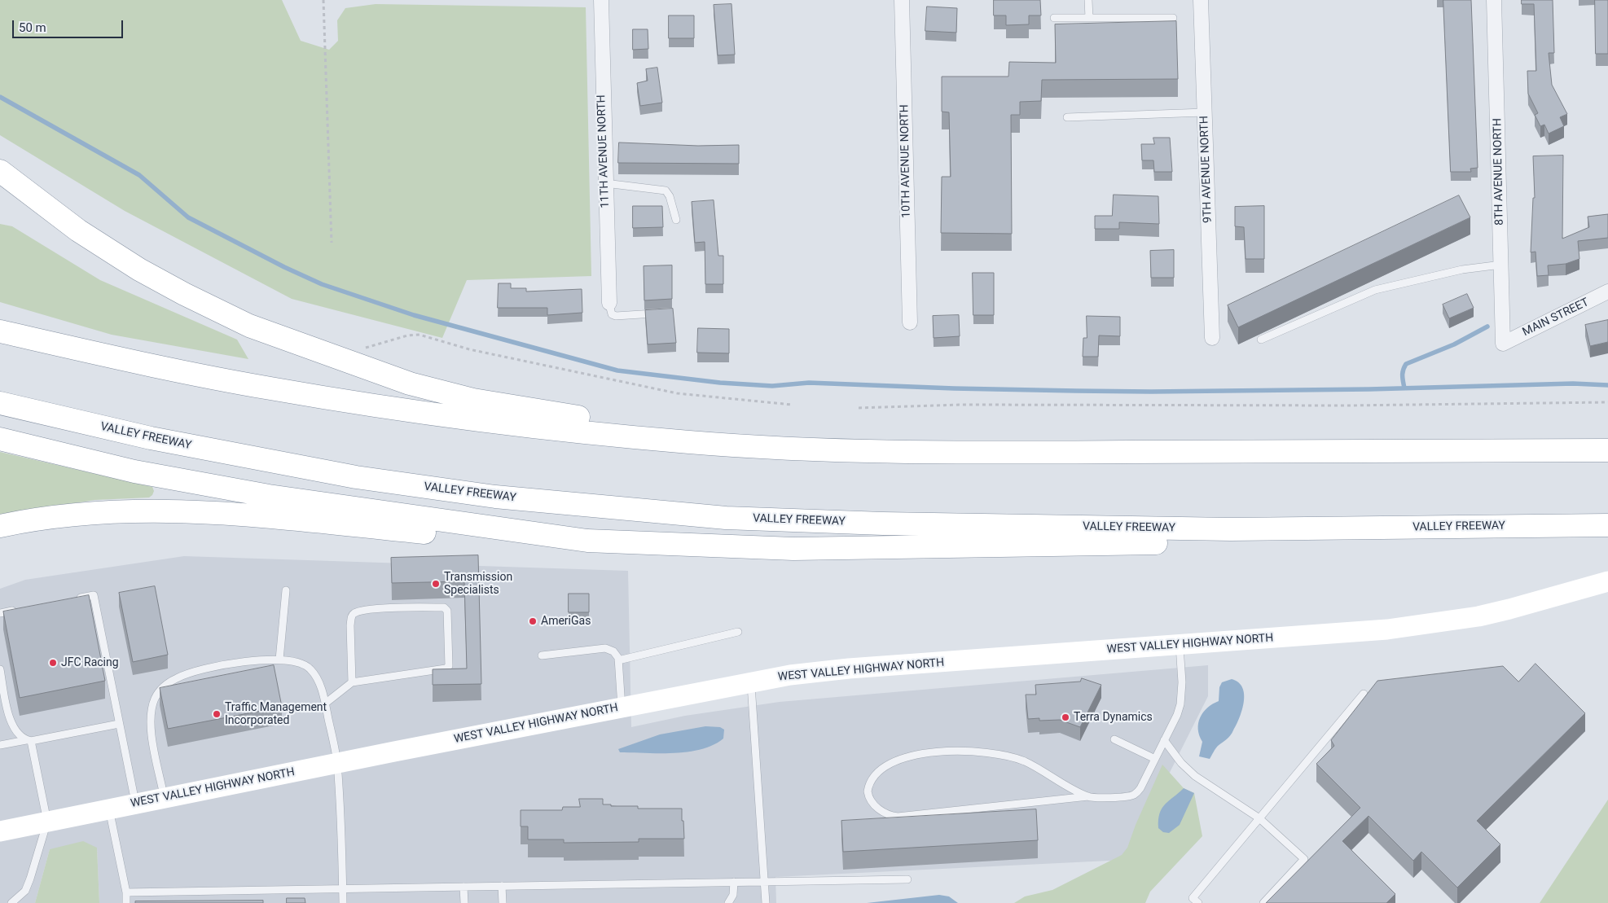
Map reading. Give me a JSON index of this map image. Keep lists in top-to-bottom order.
{
  "streets": {
    "highway": ["VALLEY FREEWAY"],
    "main road": ["WEST VALLEY HIGHWAY NORTH"],
    "street": [
      "11TH AVENUE NORTH",
      "10TH AVENUE NORTH",
      "9TH AVENUE NORTH",
      "8TH AVENUE NORTH",
      "MAIN STREET"
    ]
  },
  "crossings": [
    ["8TH AVENUE NORTH", "MAIN STREET"]
  ],
  "places": [
    "Transmission Specialists",
    "AmeriGas",
    "JFC Racing",
    "Traffic Management Incorporated",
    "Terra Dynamics"
  ],
  "scale_bar": "50 m"
}
